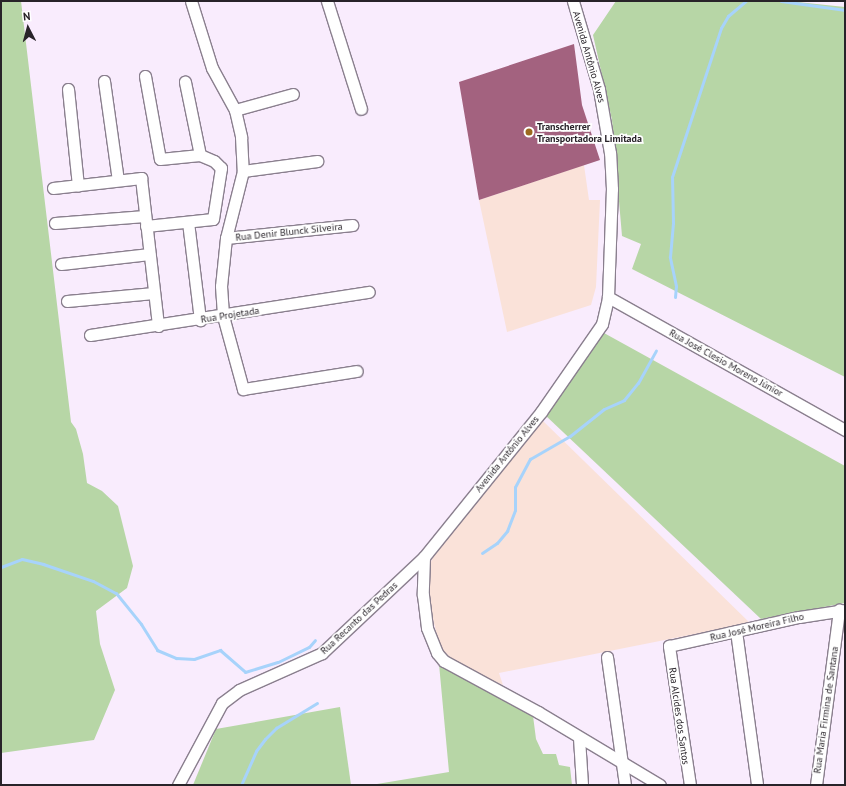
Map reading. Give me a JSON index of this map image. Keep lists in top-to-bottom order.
{
  "streets": {
    "street": [
      "Avenida Antônio Alves",
      "Rua Denir Blunck Silveira",
      "Rua Projetada",
      "Rua José Clesio Moreno Júnior",
      "Rua Recanto das Pedras",
      "Rua José Moreira Filho",
      "Rua Maria Firmina de Santana",
      "Rua Alcides dos Santos"
    ]
  },
  "crossings": [
    ["Avenida Antônio Alves", "Rua José Clesio Moreno Júnior"],
    ["Avenida Antônio Alves", "Rua Recanto das Pedras"],
    ["Rua José Moreira Filho", "Rua Maria Firmina de Santana"],
    ["Rua José Moreira Filho", "Rua Alcides dos Santos"]
  ],
  "places": ["Transcherrer Transportadora Limitada"],
  "north": "top"
}
